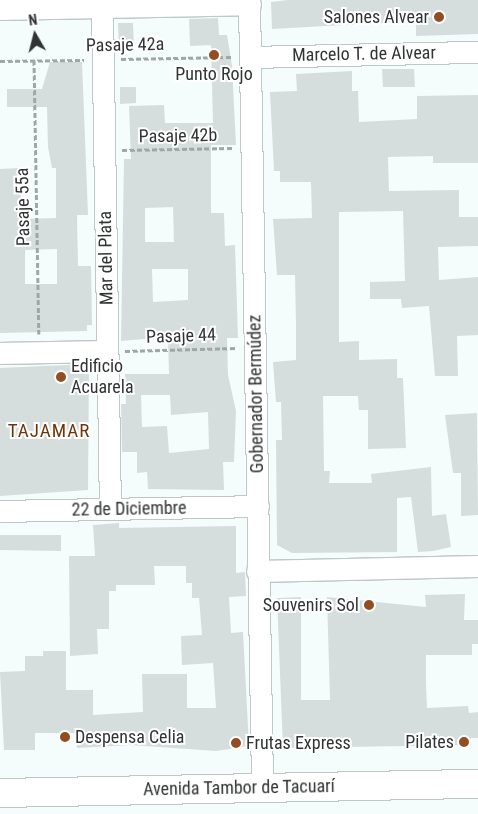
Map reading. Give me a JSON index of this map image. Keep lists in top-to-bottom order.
{
  "streets": {
    "main road": ["Avenida Tambor de Tacuarí"],
    "street": [
      "Marcelo T. de Alvear",
      "Mar del Plata",
      "Gobernador Bermúdez",
      "22 de Diciembre"
    ],
    "path": [
      "Pasaje 42a",
      "Pasaje 42b",
      "Pasaje 55a",
      "Pasaje 44"
    ]
  },
  "crossings": [
    ["Pasaje 42a", "Marcelo T. de Alvear"],
    ["Pasaje 42a", "Pasaje 55a"],
    ["Pasaje 42a", "Mar del Plata"],
    ["Pasaje 42a", "Gobernador Bermúdez"],
    ["Marcelo T. de Alvear", "Gobernador Bermúdez"],
    ["Pasaje 42b", "Mar del Plata"],
    ["Pasaje 42b", "Gobernador Bermúdez"],
    ["Mar del Plata", "Pasaje 44"],
    ["Mar del Plata", "22 de Diciembre"],
    ["Pasaje 44", "Gobernador Bermúdez"],
    ["Gobernador Bermúdez", "22 de Diciembre"],
    ["Gobernador Bermúdez", "Avenida Tambor de Tacuarí"]
  ],
  "districts": ["TAJAMAR"],
  "places": [
    "Salones Alvear",
    "Punto Rojo",
    "Edificio Acuarela",
    "Souvenirs Sol",
    "Despensa Celia",
    "Pilates",
    "Frutas Express"
  ],
  "north": "top"
}
